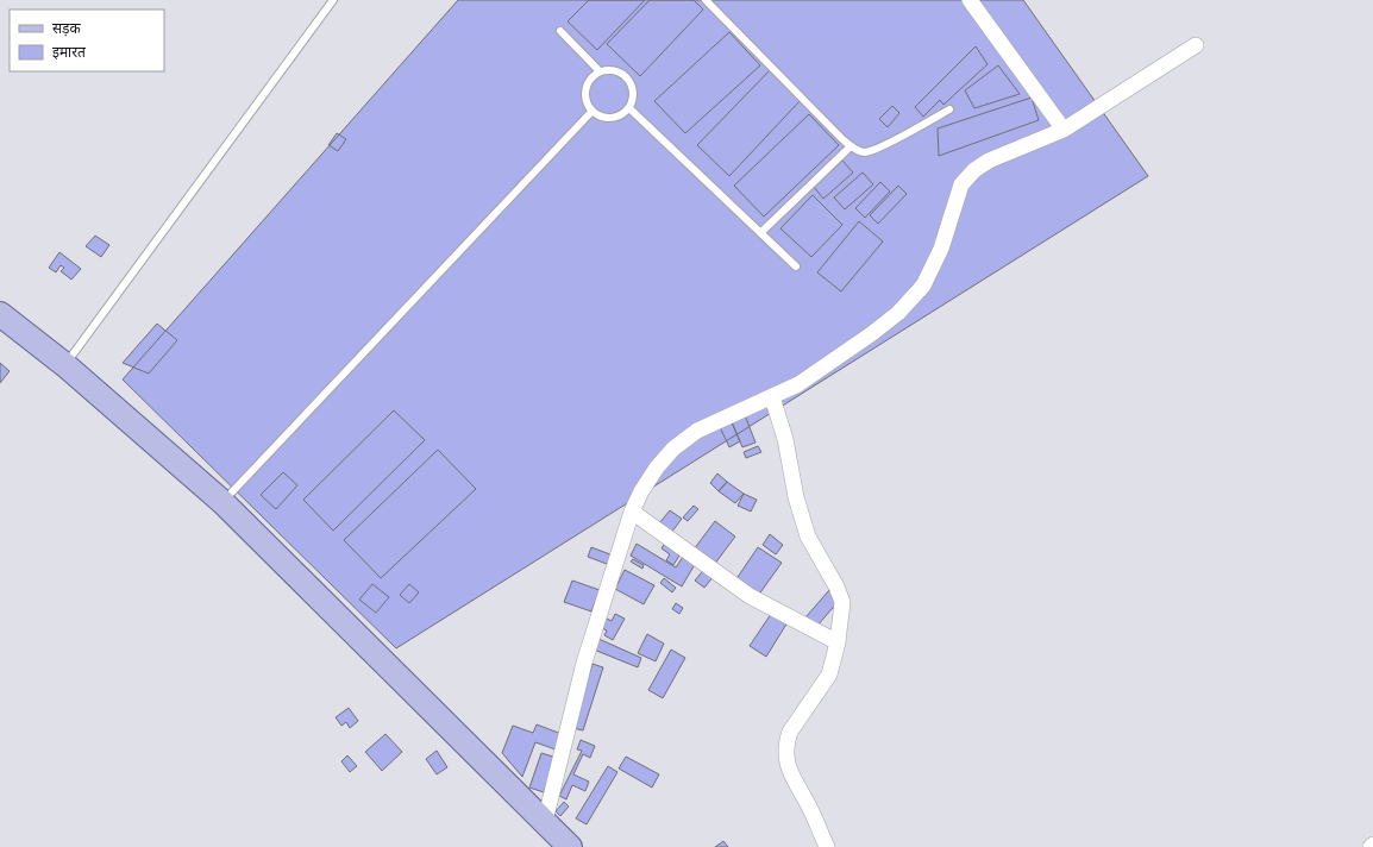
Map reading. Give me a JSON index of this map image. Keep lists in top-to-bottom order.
{
  "legend": ["सड़क", "इमारत"]
}
